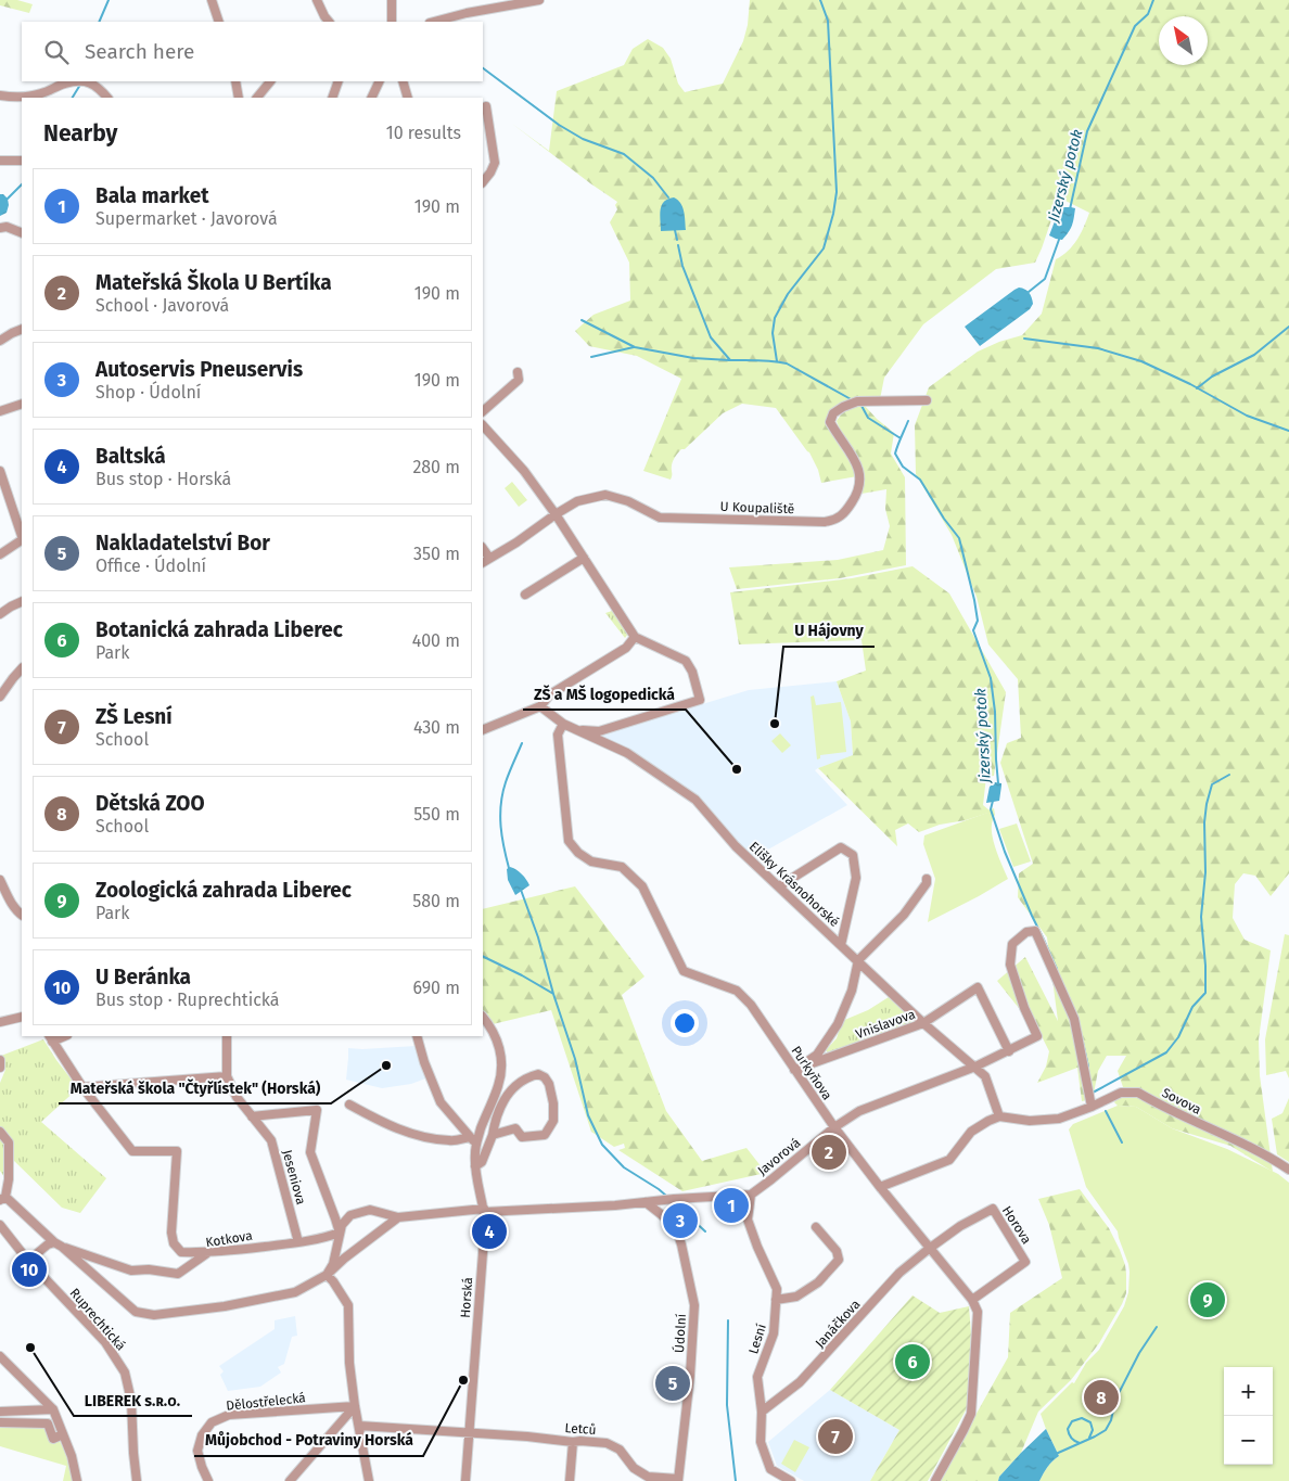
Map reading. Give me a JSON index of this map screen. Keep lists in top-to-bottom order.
{
  "streets": {
    "street": [
      "U Koupaliště",
      "Elišky Krásnohorské",
      "Vnislavova",
      "Purkyňova",
      "Sovova",
      "Javorová",
      "Jeseniova",
      "Horova",
      "Kotkova",
      "Horská",
      "Ruprechtická",
      "Janáčkova",
      "Údolní",
      "Lesní",
      "Dělostřelecká",
      "Letců"
    ]
  },
  "crossings": [
    ["Elišky Krásnohorské", "Vnislavova"],
    ["Elišky Krásnohorské", "Purkyňova"],
    ["Elišky Krásnohorské", "Sovova"],
    ["Elišky Krásnohorské", "Javorová"],
    ["Vnislavova", "Purkyňova"],
    ["Vnislavova", "Javorová"],
    ["Purkyňova", "Javorová"],
    ["Purkyňova", "Horova"],
    ["Purkyňova", "Janáčkova"],
    ["Sovova", "Javorová"],
    ["Javorová", "Lesní"],
    ["Jeseniova", "Kotkova"],
    ["Horova", "Janáčkova"],
    ["Horská", "Letců"],
    ["Janáčkova", "Lesní"],
    ["Údolní", "Letců"]
  ],
  "water": ["Jizerský potok"],
  "places": [
    "U Hájovny",
    "ZŠ a MŠ logopedická",
    "Mateřská škola \"Čtyřlístek\" (Horská)",
    "LIBEREK s.ʀ.ᴏ.",
    "Můjobchod - Potraviny Horská"
  ],
  "north": "top left",
  "page": {
    "search": "Search here",
    "heading": ["Nearby", "10 results"],
    "list": [
      {
        "mark": "1",
        "name": "Bala market",
        "note": "Supermarket · Javorová",
        "value": "190 m"
      },
      {
        "mark": "2",
        "name": "Mateřská Škola U Bertíka",
        "note": "School · Javorová",
        "value": "190 m"
      },
      {
        "mark": "3",
        "name": "Autoservis Pneuservis",
        "note": "Shop · Údolní",
        "value": "190 m"
      },
      {
        "mark": "4",
        "name": "Baltská",
        "note": "Bus stop · Horská",
        "value": "280 m"
      },
      {
        "mark": "5",
        "name": "Nakladatelství Bor",
        "note": "Office · Údolní",
        "value": "350 m"
      },
      {
        "mark": "6",
        "name": "Botanická zahrada Liberec",
        "note": "Park",
        "value": "400 m"
      },
      {
        "mark": "7",
        "name": "ZŠ Lesní",
        "note": "School",
        "value": "430 m"
      },
      {
        "mark": "8",
        "name": "Dětská ZOO",
        "note": "School",
        "value": "550 m"
      },
      {
        "mark": "9",
        "name": "Zoologická zahrada Liberec",
        "note": "Park",
        "value": "580 m"
      },
      {
        "mark": "10",
        "name": "U Beránka",
        "note": "Bus stop · Ruprechtická",
        "value": "690 m"
      }
    ],
    "pins": [
      "2",
      "1",
      "3",
      "4",
      "10",
      "9",
      "6",
      "5",
      "8",
      "7"
    ],
    "map_buttons": ["+", "−"]
  }
}
